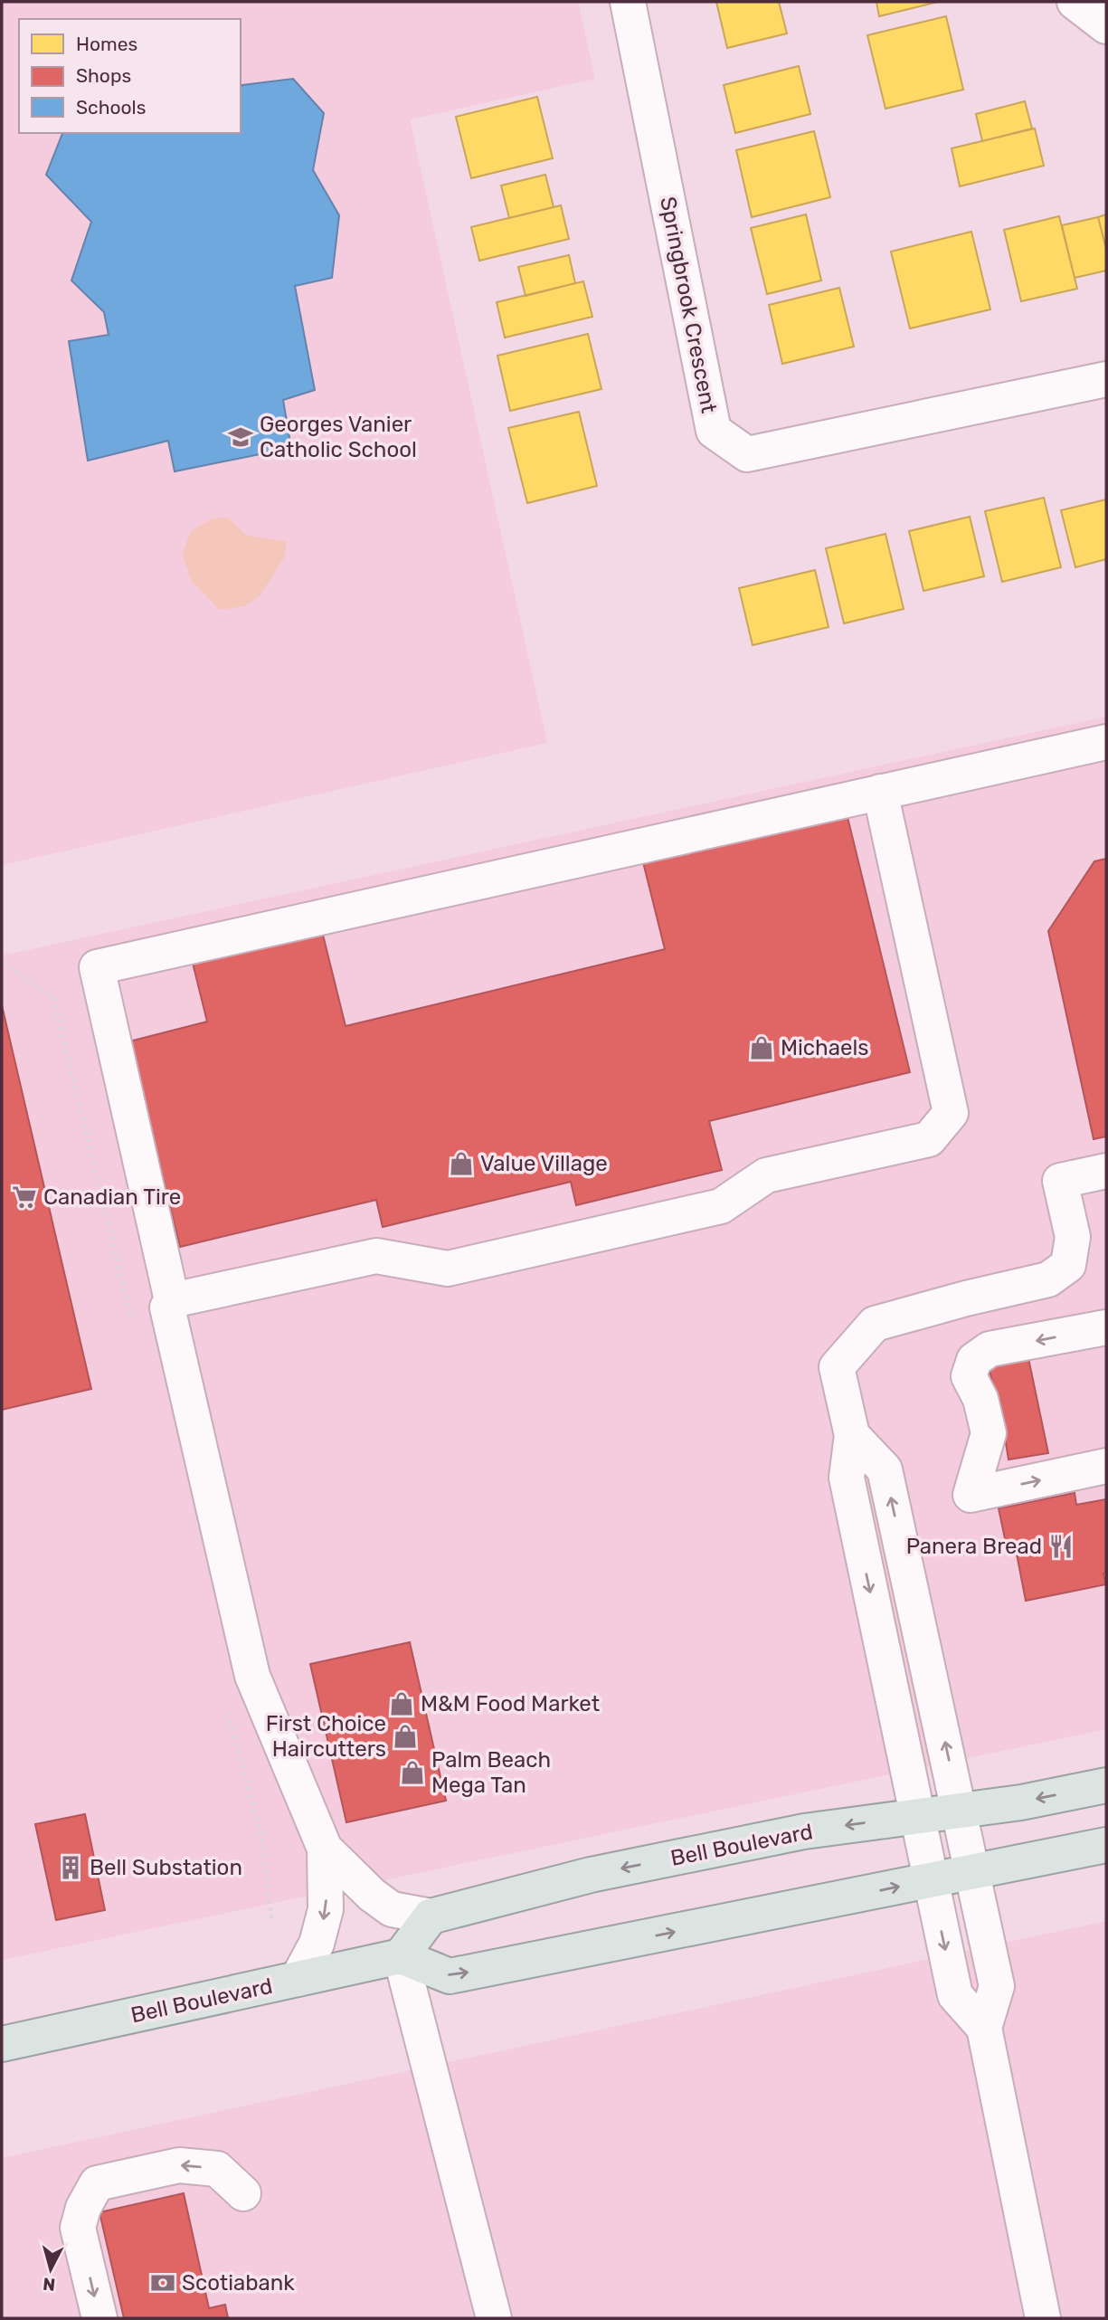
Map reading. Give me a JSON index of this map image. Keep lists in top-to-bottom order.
{
  "streets": {
    "main road": ["Bell Boulevard"],
    "street": ["Springbrook Crescent"]
  },
  "places": {
    "school or university": ["Georges Vanier Catholic School"],
    "shop": [
      "Michaels",
      "Value Village",
      "M&M Food Market",
      "First Choice Haircutters",
      "Palm Beach Mega Tan"
    ],
    "supermarket": ["Canadian Tire"],
    "restaurant": ["Panera Bread"],
    "building": ["Bell Substation"],
    "bank": ["Scotiabank"]
  },
  "legend": ["Homes", "Shops", "Schools"],
  "north": "bottom"
}
